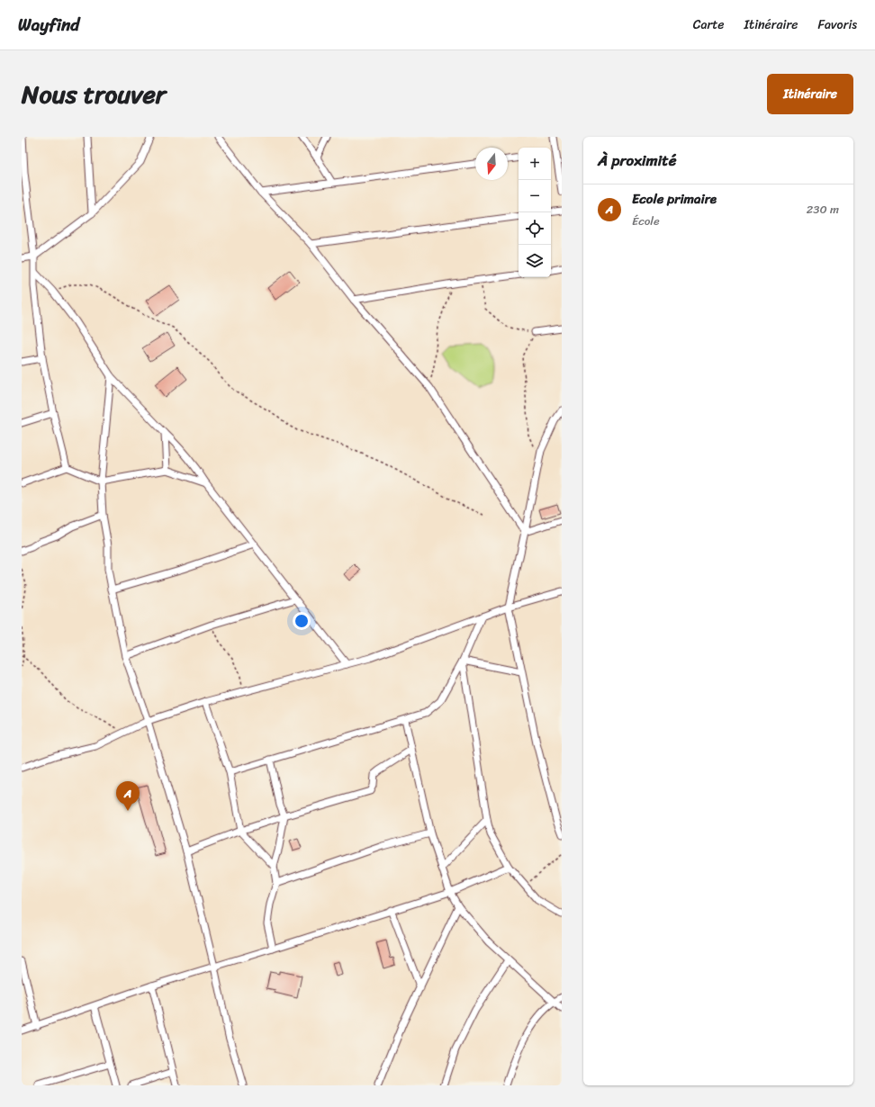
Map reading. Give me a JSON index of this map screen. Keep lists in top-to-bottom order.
{
  "north": "bottom",
  "page": {
    "header": "Wayfind",
    "nav": ["Carte", "Itinéraire", "Favoris"],
    "title": "Nous trouver",
    "buttons": "Itinéraire",
    "heading": "À proximité",
    "map_buttons": ["+", "−"],
    "list": [
      {
        "mark": "A",
        "name": "Ecole primaire",
        "note": "École",
        "value": "230 m"
      }
    ],
    "pins": "A"
  }
}
